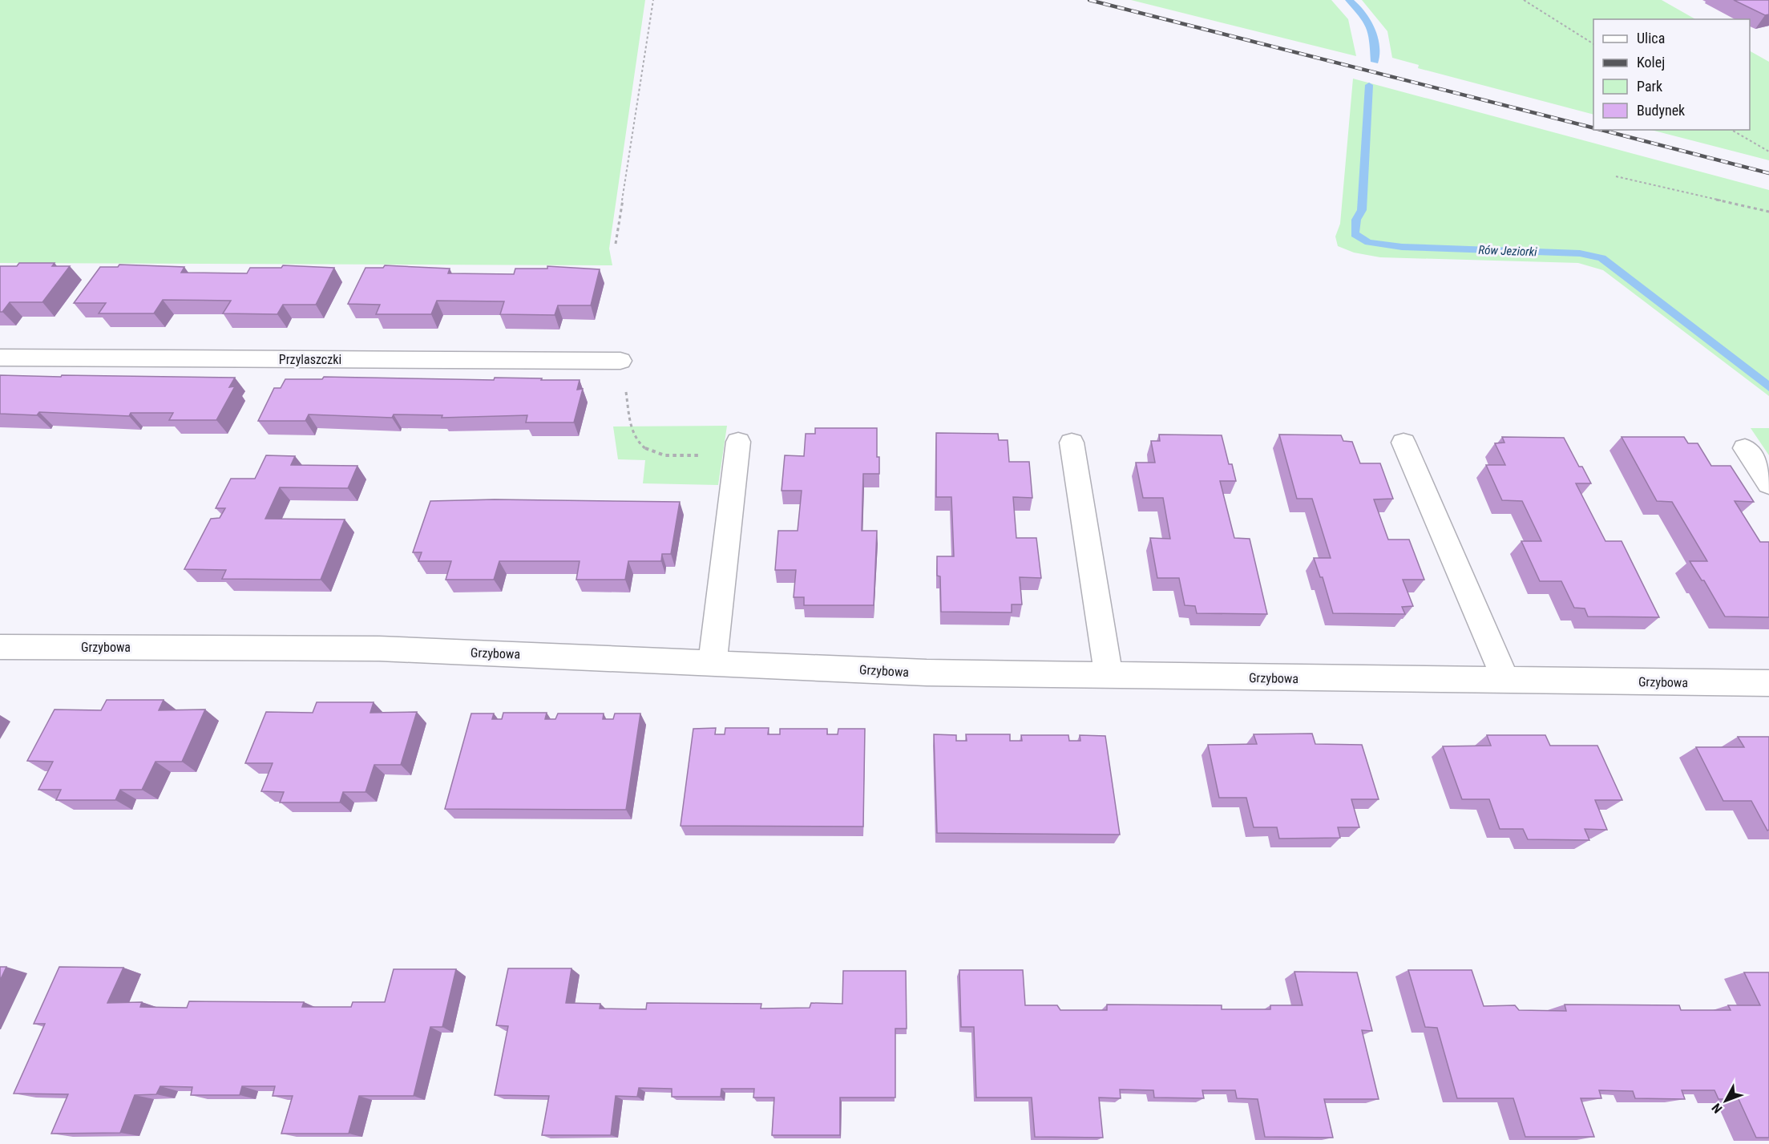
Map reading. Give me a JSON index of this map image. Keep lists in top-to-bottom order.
{
  "streets": {
    "street": ["Przylaszczki", "Grzybowa"]
  },
  "water": ["Rów Jeziorki"],
  "legend": [
    "Ulica",
    "Kolej",
    "Park",
    "Budynek"
  ],
  "north": "bottom left"
}
